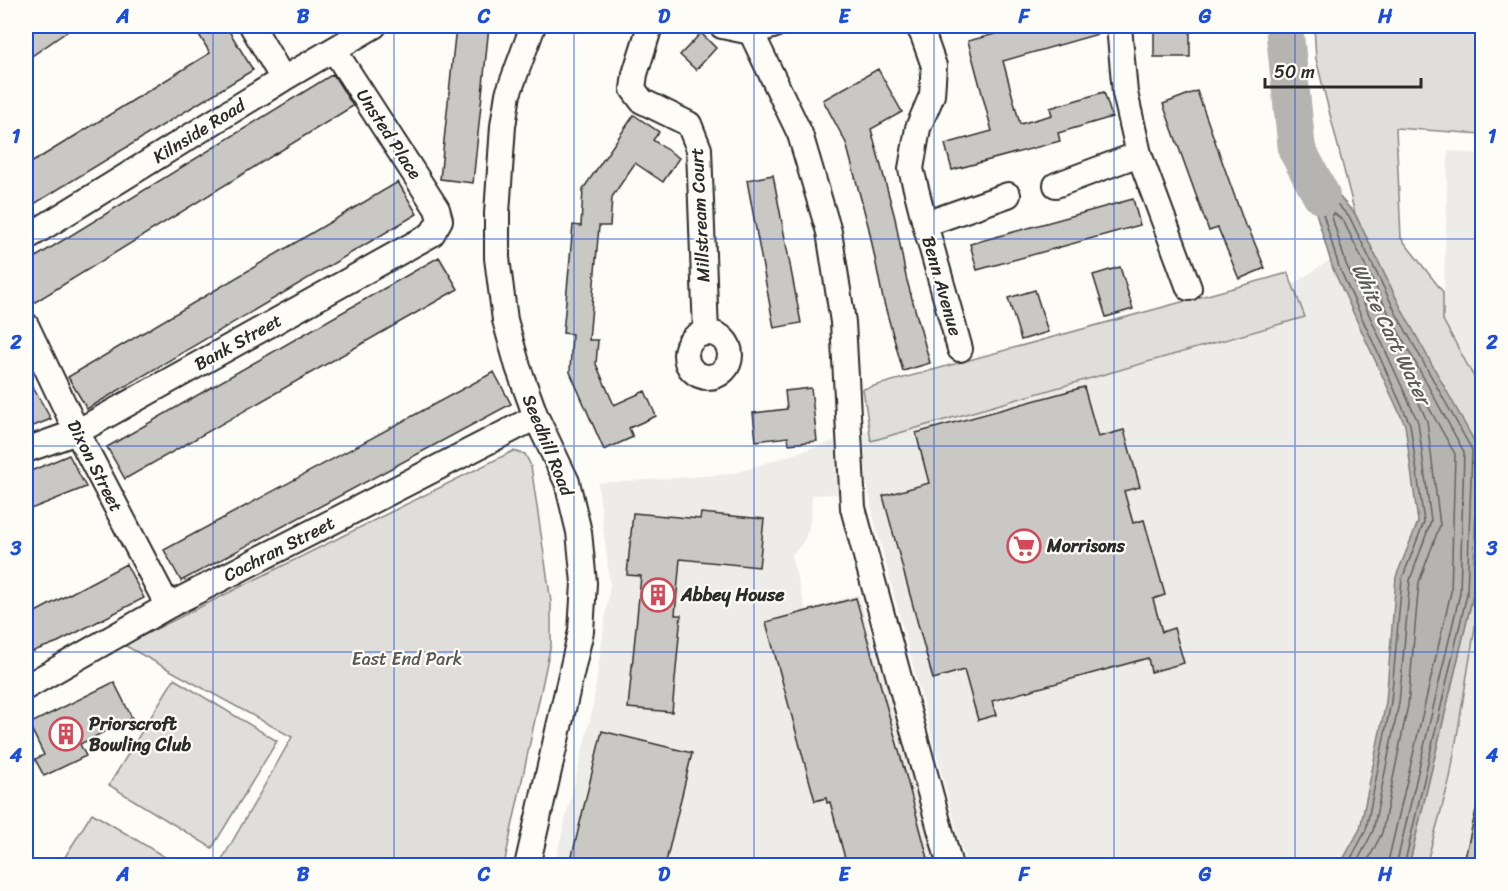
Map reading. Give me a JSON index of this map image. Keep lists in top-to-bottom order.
{
  "streets": {
    "street": [
      "Kilnside Road",
      "Unsted Place",
      "Millstream Court",
      "Benn Avenue",
      "Bank Street",
      "Seedhill Road",
      "Dixon Street",
      "Cochran Street"
    ]
  },
  "crossings": [
    ["Kilnside Road", "Unsted Place"],
    ["Unsted Place", "Bank Street"],
    ["Bank Street", "Dixon Street"],
    ["Seedhill Road", "Cochran Street"],
    ["Dixon Street", "Cochran Street"]
  ],
  "water": ["White Cart Water"],
  "parks": ["East End Park"],
  "places": {
    "supermarket": ["Morrisons"],
    "building": ["Abbey House", "Priorscroft Bowling Club"]
  },
  "scale_bar": "50 m",
  "grid": {
    "columns": [
      "A",
      "B",
      "C",
      "D",
      "E",
      "F",
      "G",
      "H"
    ],
    "rows": [
      "1",
      "2",
      "3",
      "4"
    ]
  }
}
